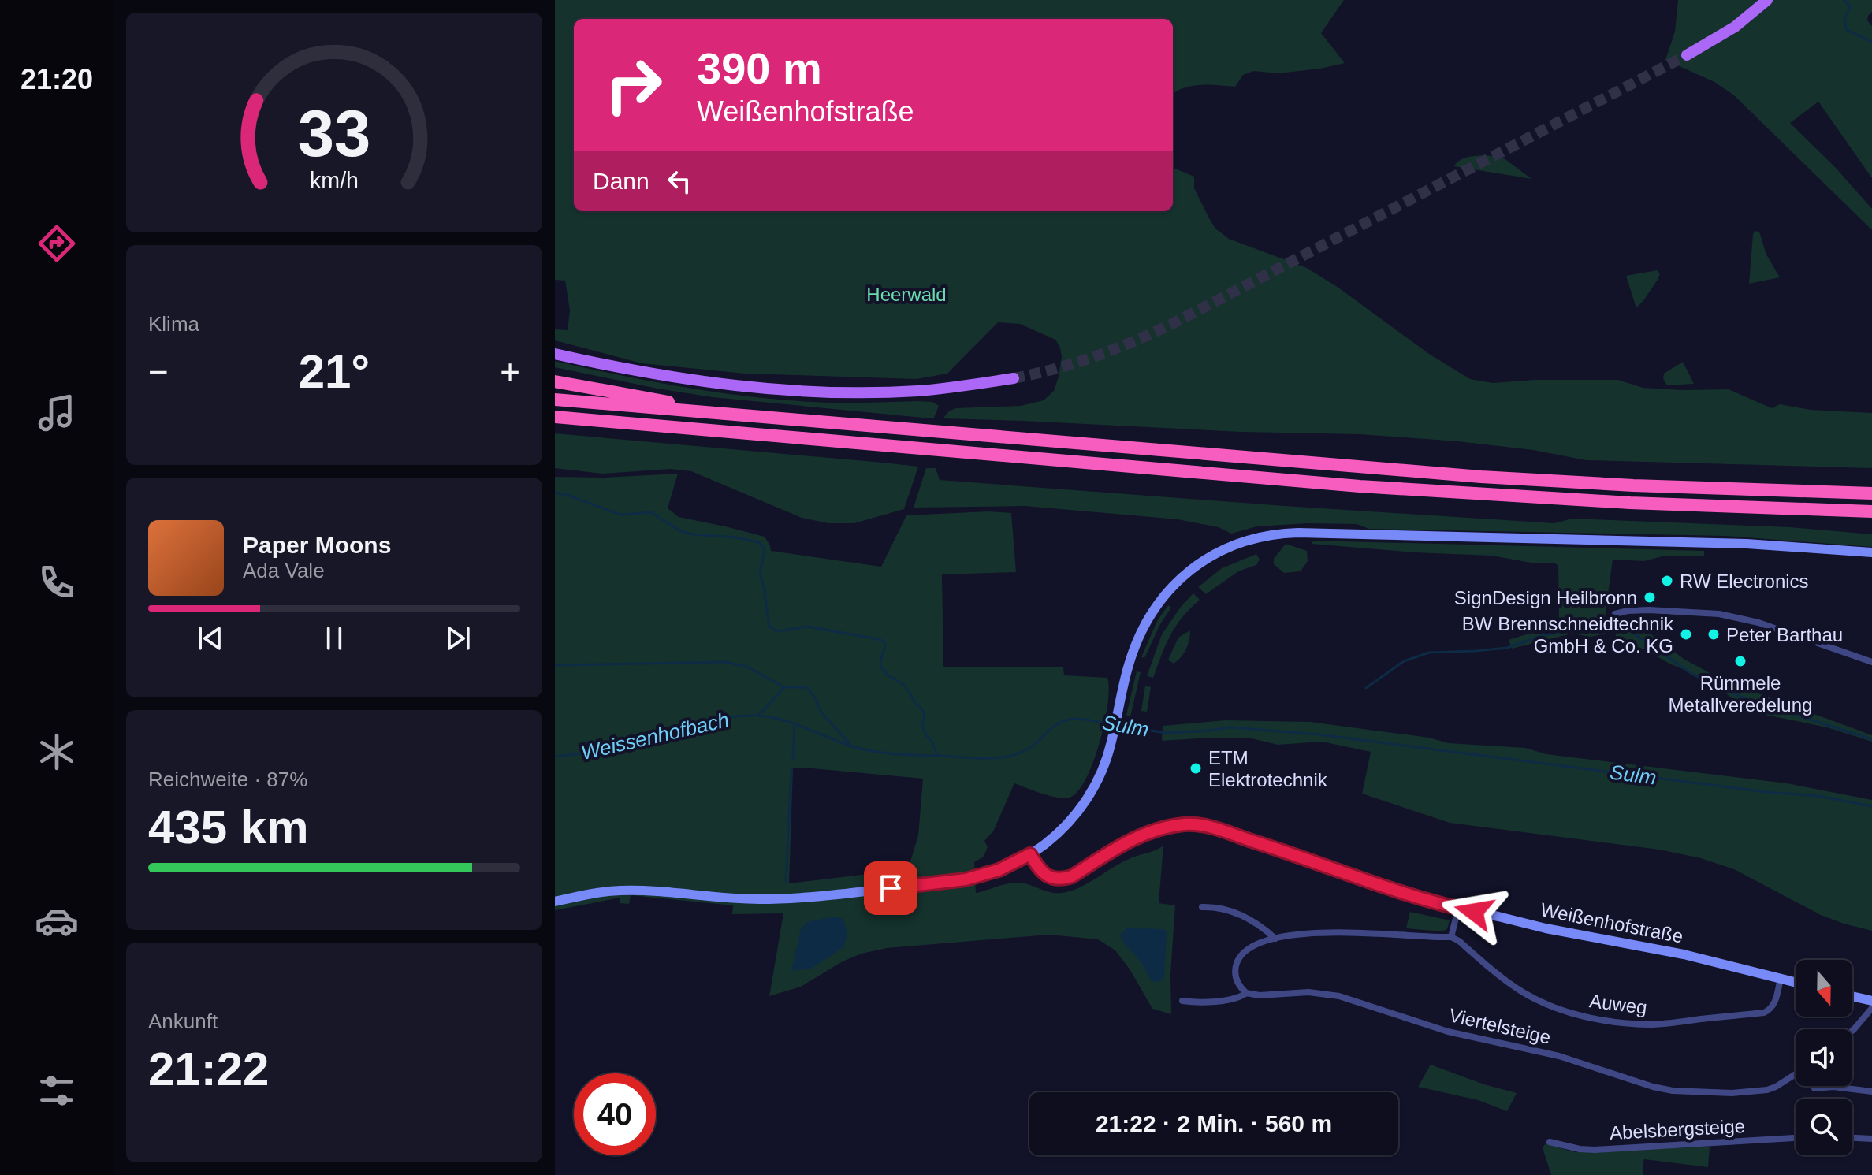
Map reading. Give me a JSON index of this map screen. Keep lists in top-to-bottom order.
{
  "streets": {
    "street": [
      "Weißenhofstraße",
      "Auweg",
      "Viertelsteige",
      "Abelsbergsteige"
    ]
  },
  "crossings": [
    ["Weißenhofstraße", "Auweg"]
  ],
  "water": ["Sulm", "Weissenhofbach"],
  "parks": ["Heerwald"],
  "places": [
    "RW Electronics",
    "SignDesign Heilbronn",
    "BW Brennschneidtechnik GmbH & Co. KG",
    "Peter Barthau",
    "Rümmele Metallveredelung",
    "ETM Elektrotechnik"
  ],
  "north": "bottom",
  "page": {
    "tabs": "21:20",
    "turn": ["390 m", "Weißenhofstraße"],
    "then": "Dann",
    "tile": [
      "Klima",
      ["Reichweite · 87%", "435 km"],
      ["Ankunft", "21:22"]
    ],
    "heat": ["−", "21°", "+"],
    "song": ["Paper Moons", "Ada Vale"],
    "limit": "40",
    "trip": "21:22 · 2 Min. · 560 m",
    "gauge": ["33", "km/h"]
  }
}
